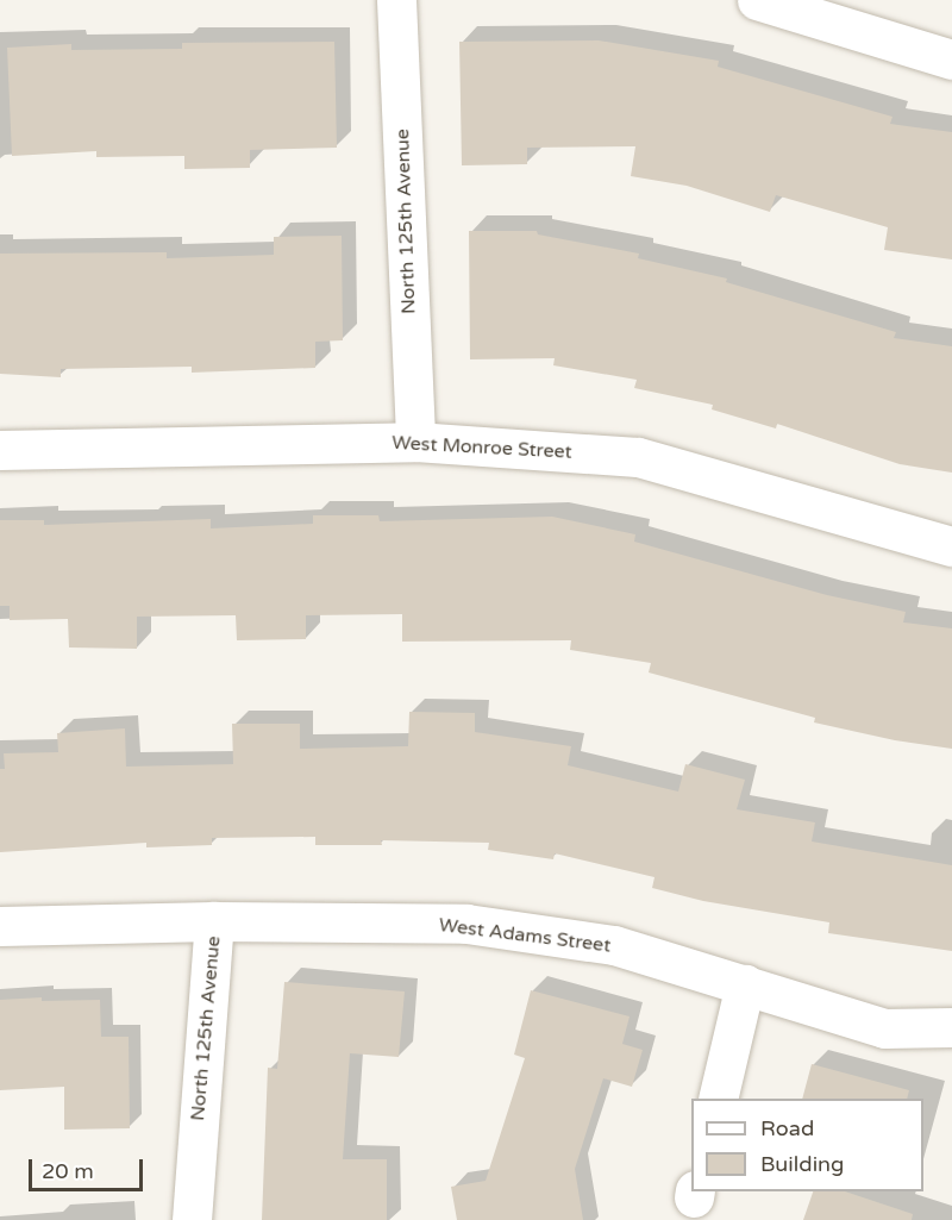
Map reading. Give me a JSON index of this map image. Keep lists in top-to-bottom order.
{
  "streets": {
    "street": ["North 125th Avenue", "West Monroe Street", "West Adams Street"]
  },
  "crossings": [
    ["North 125th Avenue", "West Monroe Street"],
    ["North 125th Avenue", "West Adams Street"]
  ],
  "legend": ["Road", "Building"],
  "scale_bar": "20 m"
}
